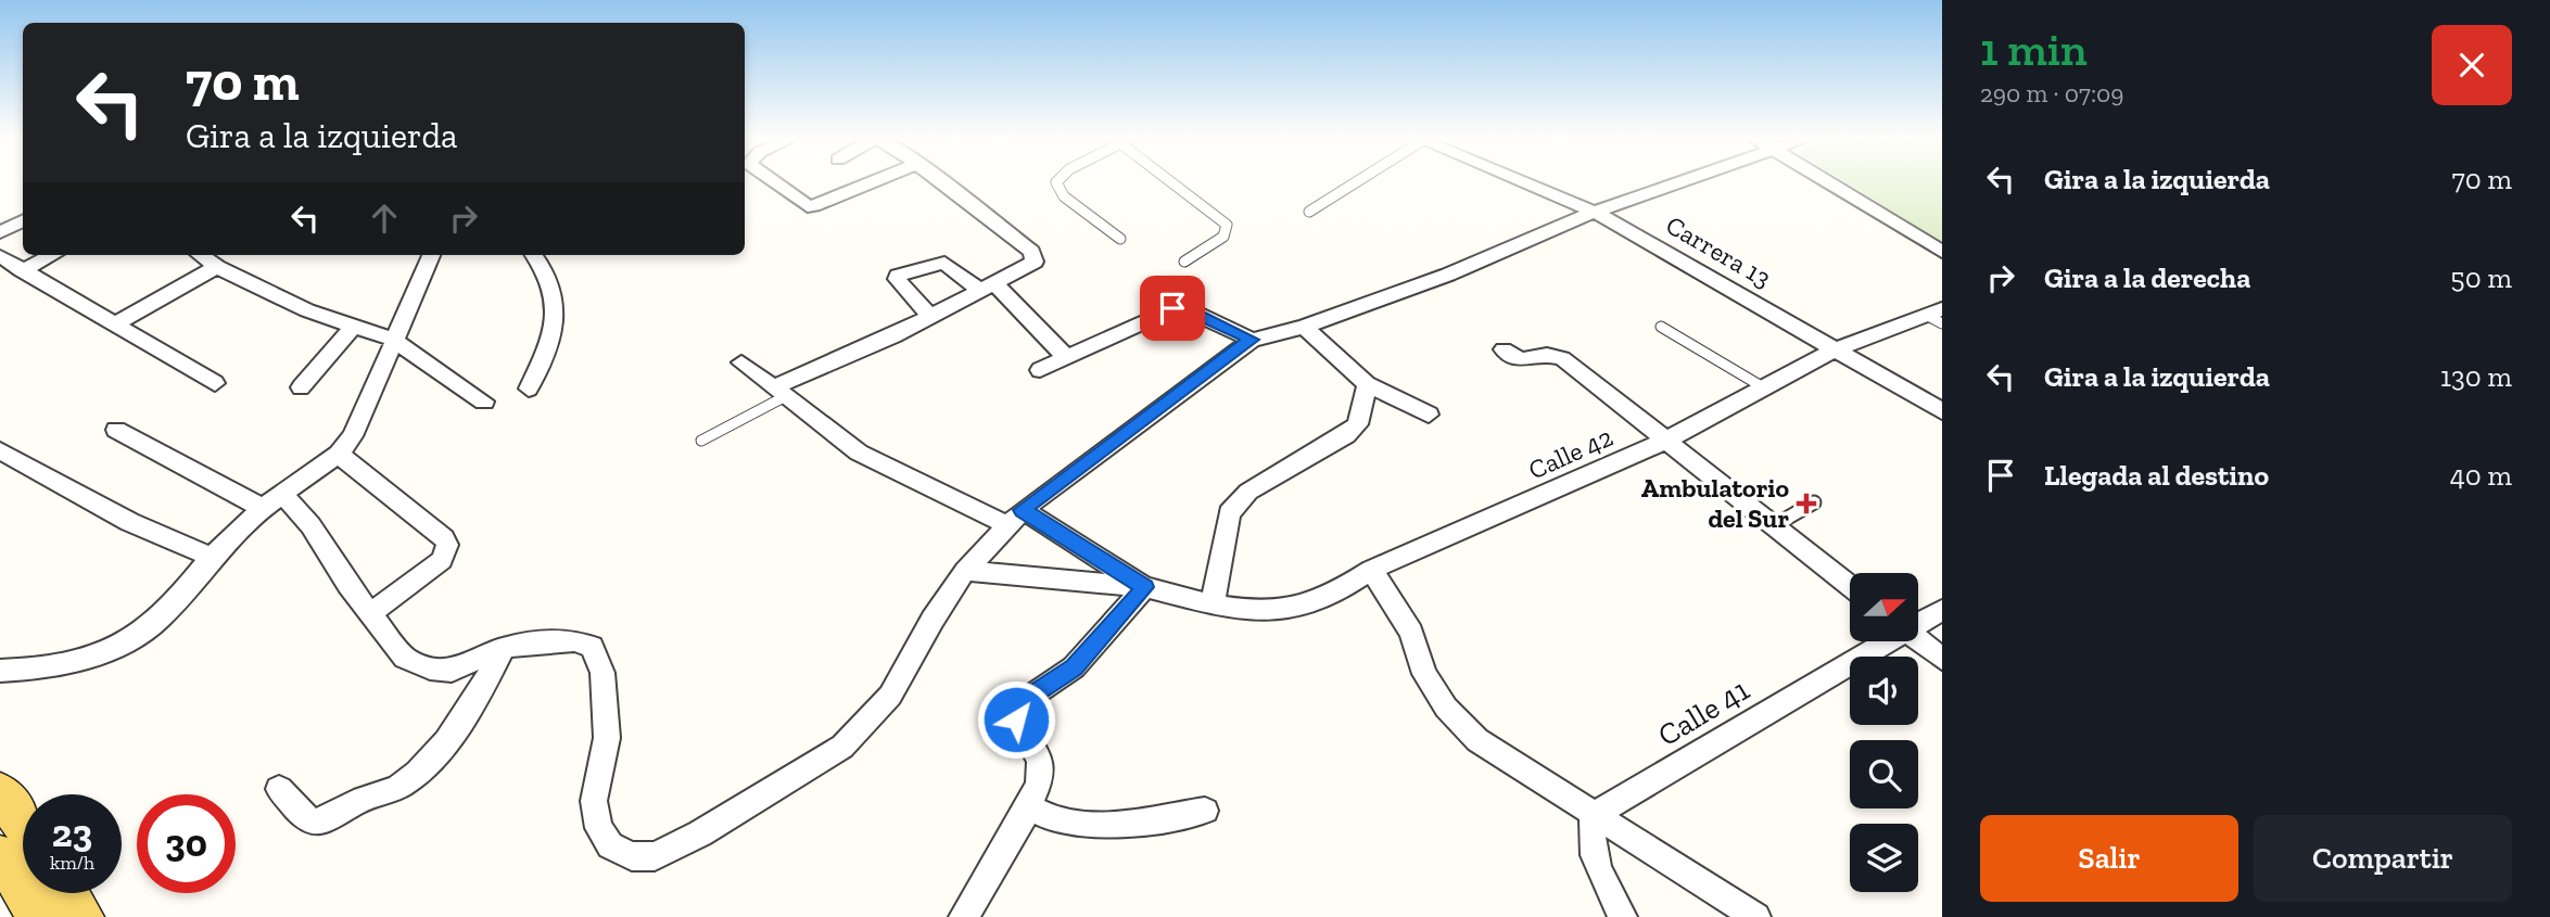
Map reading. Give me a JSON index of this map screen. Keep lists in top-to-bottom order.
{
  "streets": {
    "street": ["Carrera 13", "Calle 42", "Calle 41"]
  },
  "crossings": [
    ["Carrera 13", "Calle 42"]
  ],
  "places": {
    "health": ["Ambulatorio del Sur"]
  },
  "north": "right",
  "page": {
    "heading": ["1 min", "290 m · 07:09"],
    "turn": ["70 m", "Gira a la izquierda"],
    "list": [
      {
        "name": "Gira a la izquierda",
        "value": "70 m"
      },
      {
        "name": "Gira a la derecha",
        "value": "50 m"
      },
      {
        "name": "Gira a la izquierda",
        "value": "130 m"
      },
      {
        "name": "Llegada al destino",
        "value": "40 m"
      }
    ],
    "speed": "23 km/h",
    "limit": "30",
    "buttons": ["Salir", "Compartir"]
  }
}
